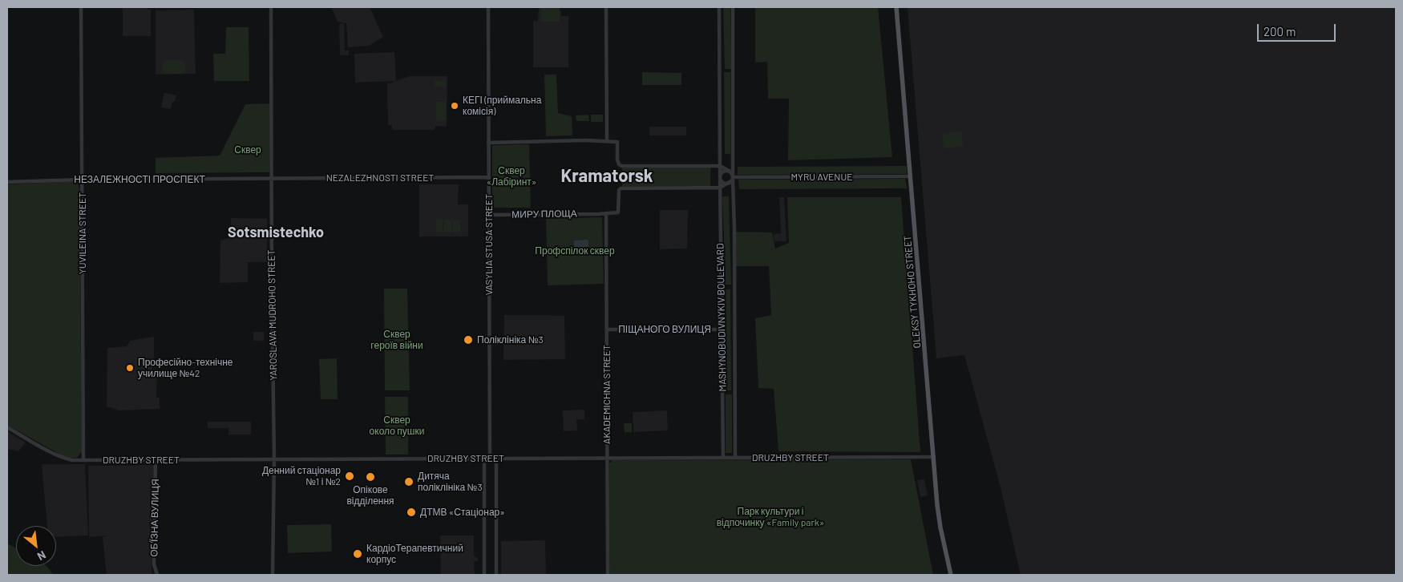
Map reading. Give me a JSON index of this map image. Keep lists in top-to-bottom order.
{
  "streets": {
    "main road": ["OLEKSY TYKHOHO STREET"],
    "street": [
      "MYRU AVENUE",
      "NEZALEZHNOSTI STREET",
      "НЕЗАЛЕЖНОСТІ ПРОСПЕКТ",
      "МИРУ ПЛОЩА",
      "YUVILEINA STREET",
      "VASYLIA STUSA STREET",
      "YAROSLAVA MUDROHO STREET",
      "MASHYNOBUDIVNYKIV BOULEVARD",
      "ПІЩАНОГО ВУЛИЦЯ",
      "AKADEMICHNA STREET",
      "DRUZHBY STREET",
      "ОБ’ЇЗНА ВУЛИЦЯ"
    ]
  },
  "crossings": [
    ["MYRU AVENUE", "МИРУ ПЛОЩА"],
    ["MYRU AVENUE", "OLEKSY TYKHOHO STREET"],
    ["MYRU AVENUE", "MASHYNOBUDIVNYKIV BOULEVARD"],
    ["MYRU AVENUE", "AKADEMICHNA STREET"],
    ["NEZALEZHNOSTI STREET", "НЕЗАЛЕЖНОСТІ ПРОСПЕКТ"],
    ["NEZALEZHNOSTI STREET", "VASYLIA STUSA STREET"],
    ["NEZALEZHNOSTI STREET", "YAROSLAVA MUDROHO STREET"],
    ["НЕЗАЛЕЖНОСТІ ПРОСПЕКТ", "YUVILEINA STREET"],
    ["НЕЗАЛЕЖНОСТІ ПРОСПЕКТ", "YAROSLAVA MUDROHO STREET"],
    ["МИРУ ПЛОЩА", "VASYLIA STUSA STREET"],
    ["МИРУ ПЛОЩА", "AKADEMICHNA STREET"],
    ["YUVILEINA STREET", "DRUZHBY STREET"],
    ["VASYLIA STUSA STREET", "DRUZHBY STREET"],
    ["OLEKSY TYKHOHO STREET", "DRUZHBY STREET"],
    ["YAROSLAVA MUDROHO STREET", "DRUZHBY STREET"],
    ["MASHYNOBUDIVNYKIV BOULEVARD", "ПІЩАНОГО ВУЛИЦЯ"],
    ["MASHYNOBUDIVNYKIV BOULEVARD", "DRUZHBY STREET"],
    ["ПІЩАНОГО ВУЛИЦЯ", "AKADEMICHNA STREET"],
    ["AKADEMICHNA STREET", "DRUZHBY STREET"],
    ["DRUZHBY STREET", "ОБ’ЇЗНА ВУЛИЦЯ"]
  ],
  "districts": ["Kramatorsk", "Sotsmistechko"],
  "parks": [
    "Сквер",
    "Сквер «Лабіринт»",
    "Профспілок сквер",
    "Сквер героїв війни",
    "Сквер около пушки",
    "Парк культури і відпочинку «Family park»"
  ],
  "places": [
    "КЕГІ (приймальна комісія)",
    "Поліклініка №3",
    "Професійно-технічне училище №42",
    "Денний стаціонар №1 і №2",
    "Опікове відділення",
    "Дитяча поліклініка №3",
    "ДТМВ «Стаціонар»",
    "КардіоТерапевтичний корпус"
  ],
  "scale_bar": "200 m",
  "north": "bottom right"
}
